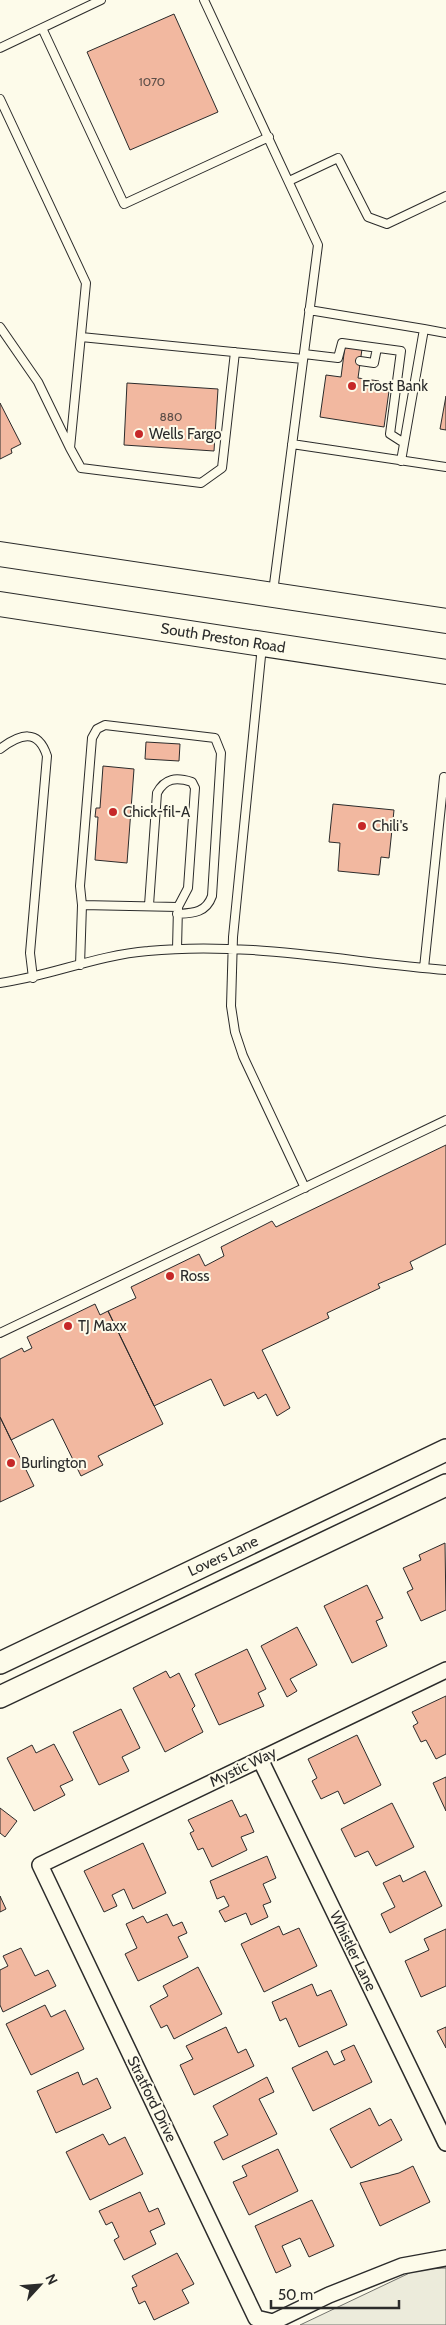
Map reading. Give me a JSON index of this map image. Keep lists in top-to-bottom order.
{
  "streets": {
    "main road": ["South Preston Road"],
    "street": [
      "Lovers Lane",
      "Mystic Way",
      "Whistler Lane",
      "Stratford Drive"
    ]
  },
  "crossings": [
    ["Mystic Way", "Whistler Lane"],
    ["Mystic Way", "Stratford Drive"]
  ],
  "places": [
    "Frost Bank",
    "Wells Fargo",
    "Chick-fil-A",
    "Chili's",
    "Ross",
    "TJ Maxx",
    "Burlington"
  ],
  "house_numbers": ["1070", "880"],
  "scale_bar": "50 m",
  "north": "top right"
}
